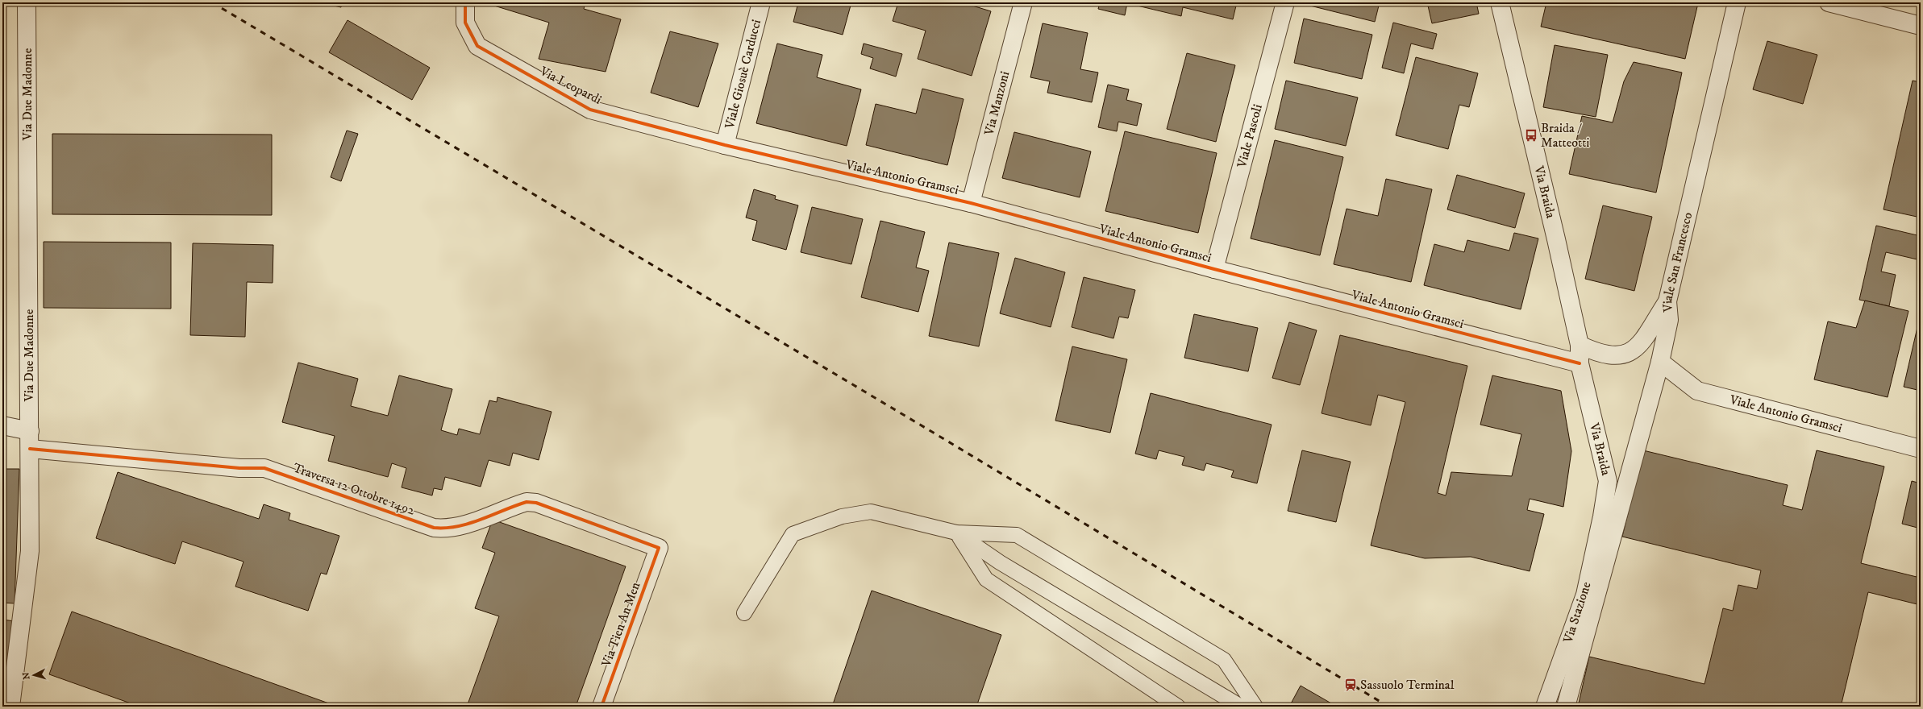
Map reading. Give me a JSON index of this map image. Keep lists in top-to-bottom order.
{
  "streets": {
    "street": [
      "Viale Giosuè Carducci",
      "Via Leopardi",
      "Via Due Madonne",
      "Via Manzoni",
      "Viale Pascoli",
      "Viale Antonio Gramsci",
      "Via Braida",
      "Viale San Francesco",
      "Traversa 12 Ottobre 1492",
      "Via Stazione",
      "Via Tien An Men"
    ]
  },
  "crossings": [
    ["Viale Giosuè Carducci", "Via Leopardi"],
    ["Viale Giosuè Carducci", "Viale Antonio Gramsci"],
    ["Via Leopardi", "Viale Antonio Gramsci"],
    ["Via Due Madonne", "Traversa 12 Ottobre 1492"],
    ["Via Manzoni", "Viale Antonio Gramsci"],
    ["Viale Pascoli", "Viale Antonio Gramsci"],
    ["Viale Antonio Gramsci", "Via Braida"],
    ["Viale Antonio Gramsci", "Viale San Francesco"],
    ["Via Braida", "Viale San Francesco"],
    ["Via Braida", "Via Stazione"],
    ["Viale San Francesco", "Via Stazione"],
    ["Traversa 12 Ottobre 1492", "Via Tien An Men"]
  ],
  "places": {
    "bus stop": ["Braida / Matteotti"],
    "station": ["Sassuolo Terminal"]
  },
  "north": "left"
}
